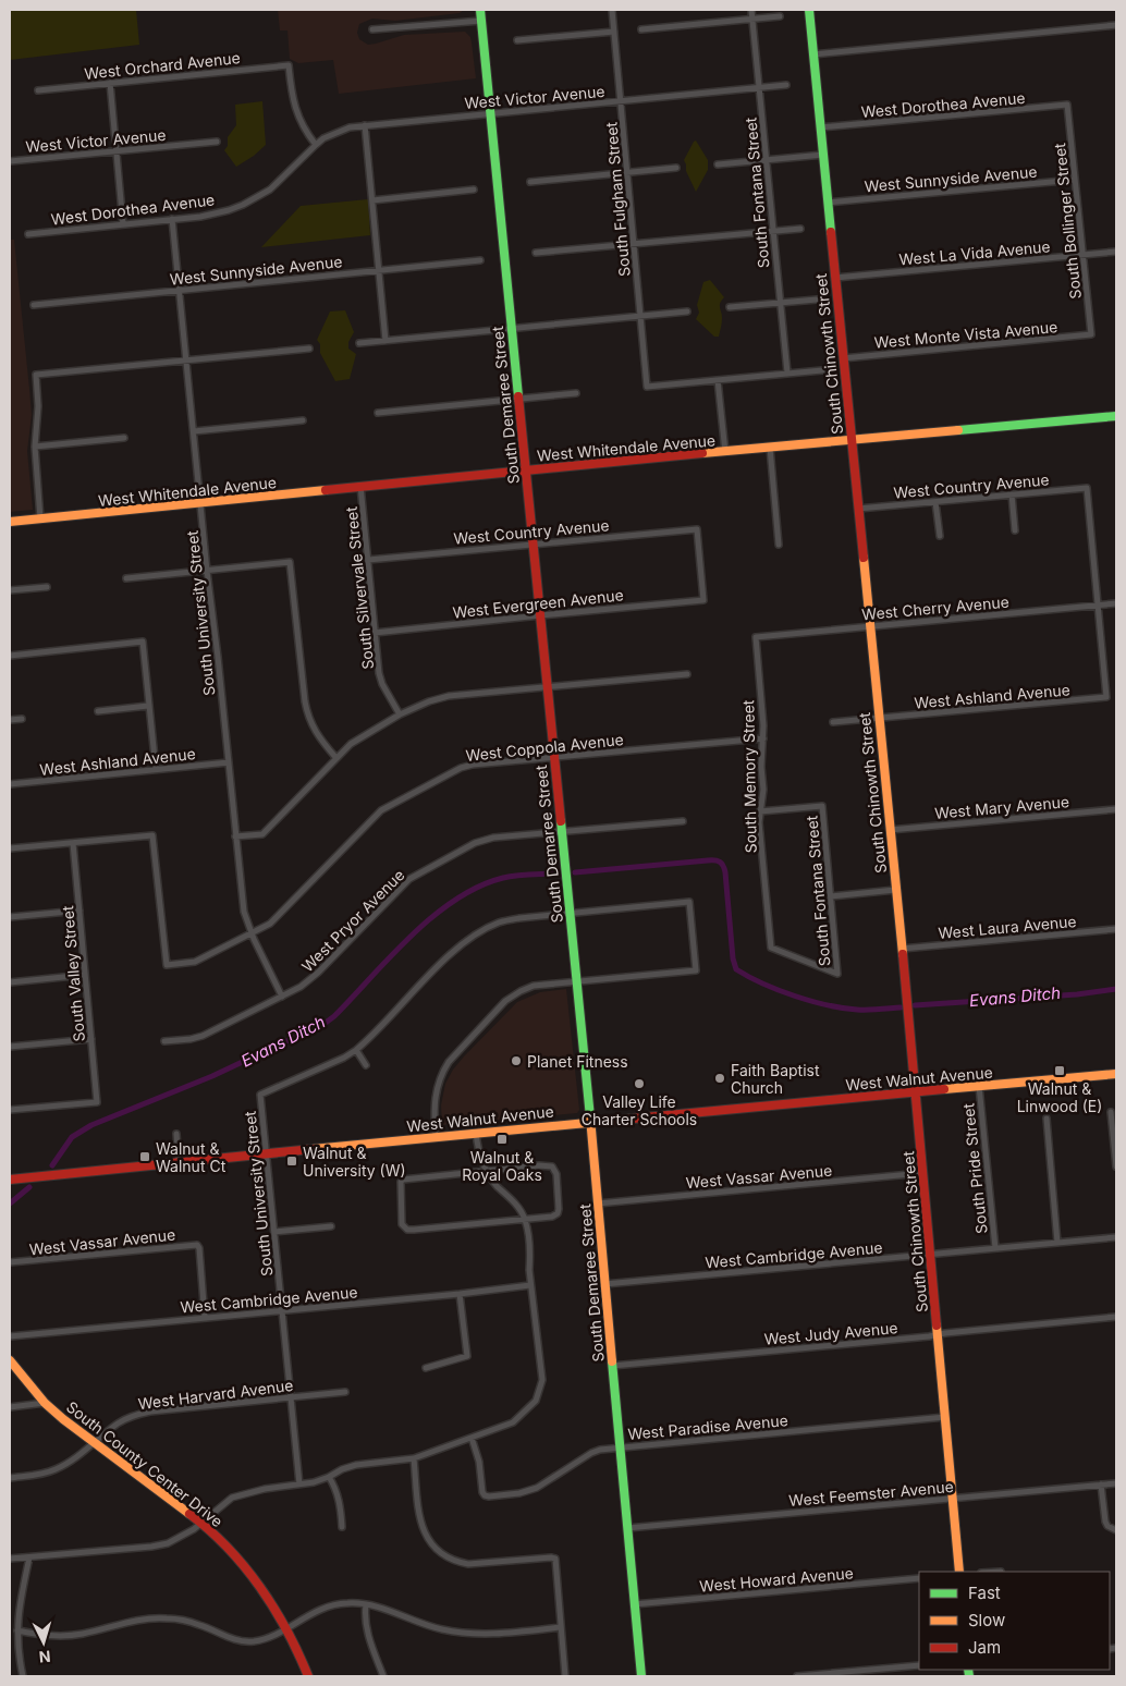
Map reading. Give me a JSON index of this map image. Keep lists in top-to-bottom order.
{
  "streets": {
    "street": [
      "West Orchard Avenue",
      "West Victor Avenue",
      "West Dorothea Avenue",
      "West Sunnyside Avenue",
      "South Fontana Street",
      "South Fulgham Street",
      "South Bollinger Street",
      "West La Vida Avenue",
      "West Monte Vista Avenue",
      "South Chinowth Street",
      "South Demaree Street",
      "West Whitendale Avenue",
      "West Country Avenue",
      "South Silvervale Street",
      "West Evergreen Avenue",
      "West Cherry Avenue",
      "South University Street",
      "West Ashland Avenue",
      "West Coppola Avenue",
      "South Memory Street",
      "West Mary Avenue",
      "West Pryor Avenue",
      "West Laura Avenue",
      "South Valley Street",
      "West Walnut Avenue",
      "South Pride Street",
      "West Vassar Avenue",
      "West Cambridge Avenue",
      "West Judy Avenue",
      "West Harvard Avenue",
      "West Paradise Avenue",
      "South County Center Drive",
      "West Feemster Avenue",
      "West Howard Avenue"
    ]
  },
  "crossings": [
    ["West Orchard Avenue", "West Victor Avenue"],
    ["West Orchard Avenue", "West Dorothea Avenue"],
    ["West Victor Avenue", "West Dorothea Avenue"],
    ["West Victor Avenue", "South Fontana Street"],
    ["West Victor Avenue", "South Fulgham Street"],
    ["West Victor Avenue", "South Demaree Street"],
    ["West Dorothea Avenue", "South Bollinger Street"],
    ["West Dorothea Avenue", "South Chinowth Street"],
    ["West Dorothea Avenue", "South University Street"],
    ["West Sunnyside Avenue", "South Bollinger Street"],
    ["West Sunnyside Avenue", "South Chinowth Street"],
    ["West Sunnyside Avenue", "South University Street"],
    ["South Fontana Street", "South Memory Street"],
    ["South Bollinger Street", "West La Vida Avenue"],
    ["South Bollinger Street", "West Monte Vista Avenue"],
    ["West La Vida Avenue", "South Chinowth Street"],
    ["West Monte Vista Avenue", "South Chinowth Street"],
    ["South Chinowth Street", "West Whitendale Avenue"],
    ["South Chinowth Street", "West Country Avenue"],
    ["South Chinowth Street", "West Cherry Avenue"],
    ["South Chinowth Street", "West Ashland Avenue"],
    ["South Chinowth Street", "West Mary Avenue"],
    ["South Chinowth Street", "West Laura Avenue"],
    ["South Chinowth Street", "West Walnut Avenue"],
    ["South Chinowth Street", "West Vassar Avenue"],
    ["South Chinowth Street", "West Cambridge Avenue"],
    ["South Chinowth Street", "West Judy Avenue"],
    ["South Chinowth Street", "West Paradise Avenue"],
    ["South Chinowth Street", "West Feemster Avenue"],
    ["South Demaree Street", "West Whitendale Avenue"],
    ["South Demaree Street", "West Country Avenue"],
    ["South Demaree Street", "West Evergreen Avenue"],
    ["South Demaree Street", "West Coppola Avenue"],
    ["South Demaree Street", "West Pryor Avenue"],
    ["South Demaree Street", "West Walnut Avenue"],
    ["South Demaree Street", "West Vassar Avenue"],
    ["South Demaree Street", "West Cambridge Avenue"],
    ["South Demaree Street", "West Judy Avenue"],
    ["South Demaree Street", "West Paradise Avenue"],
    ["South Demaree Street", "West Feemster Avenue"],
    ["South Demaree Street", "West Howard Avenue"],
    ["West Whitendale Avenue", "South Silvervale Street"],
    ["West Whitendale Avenue", "South University Street"],
    ["West Country Avenue", "South Silvervale Street"],
    ["West Country Avenue", "West Evergreen Avenue"],
    ["West Country Avenue", "West Cherry Avenue"],
    ["West Country Avenue", "West Ashland Avenue"],
    ["South Silvervale Street", "West Evergreen Avenue"],
    ["West Cherry Avenue", "West Ashland Avenue"],
    ["West Cherry Avenue", "South Memory Street"],
    ["South University Street", "West Ashland Avenue"],
    ["South University Street", "West Coppola Avenue"],
    ["South University Street", "West Pryor Avenue"],
    ["South University Street", "West Walnut Avenue"],
    ["South University Street", "West Cambridge Avenue"],
    ["South University Street", "West Harvard Avenue"],
    ["West Coppola Avenue", "South Memory Street"],
    ["West Coppola Avenue", "South Valley Street"],
    ["West Walnut Avenue", "South Pride Street"],
    ["South Pride Street", "West Cambridge Avenue"],
    ["West Vassar Avenue", "West Cambridge Avenue"],
    ["West Harvard Avenue", "South County Center Drive"]
  ],
  "water": ["Evans Ditch"],
  "places": {
    "other": ["Planet Fitness", "Faith Baptist Church", "Valley Life Charter Schools"],
    "transit": [
      "Walnut & Linwood (E)",
      "Walnut & Royal Oaks",
      "Walnut & Walnut Ct",
      "Walnut & University (W)"
    ]
  },
  "legend": ["Fast", "Slow", "Jam"],
  "north": "bottom"
}
